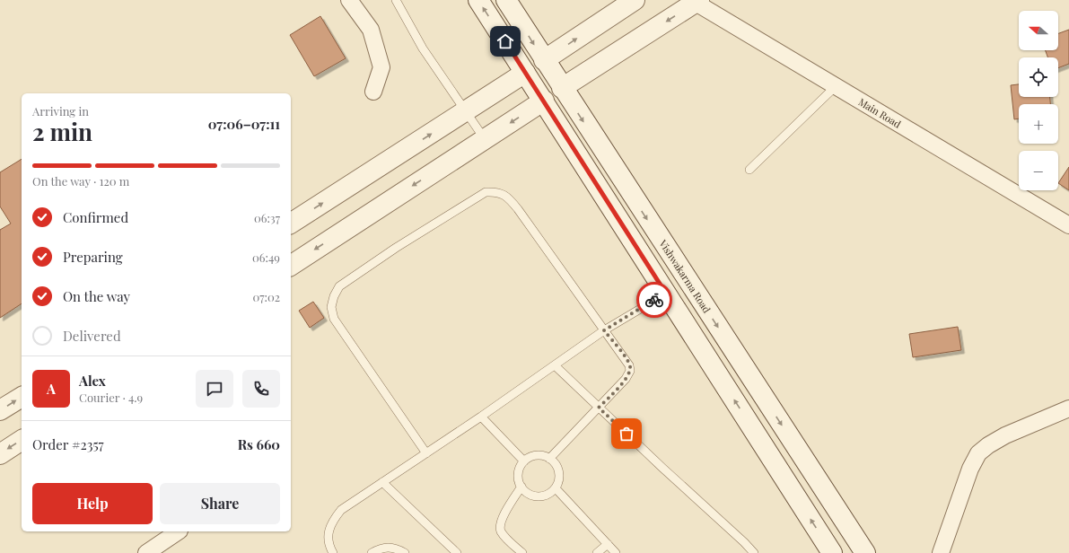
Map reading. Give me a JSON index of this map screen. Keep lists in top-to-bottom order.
{
  "streets": {
    "main road": ["Vishwakarma Road"],
    "street": ["Main Road"]
  },
  "north": "left",
  "page": {
    "map_buttons": ["+", "−"],
    "heading": ["2 min", "Arriving in", "07:06–07:11"],
    "panel": [
      "Alex",
      "Courier · 4.9",
      "Order #2357",
      "Rs 660"
    ],
    "bar": "On the way · 120 m",
    "list": [
      ["Confirmed", "06:37"],
      ["Preparing", "06:49"],
      ["On the way", "07:02"],
      "Delivered"
    ],
    "round": "A",
    "buttons": ["Help", "Share"]
  }
}
